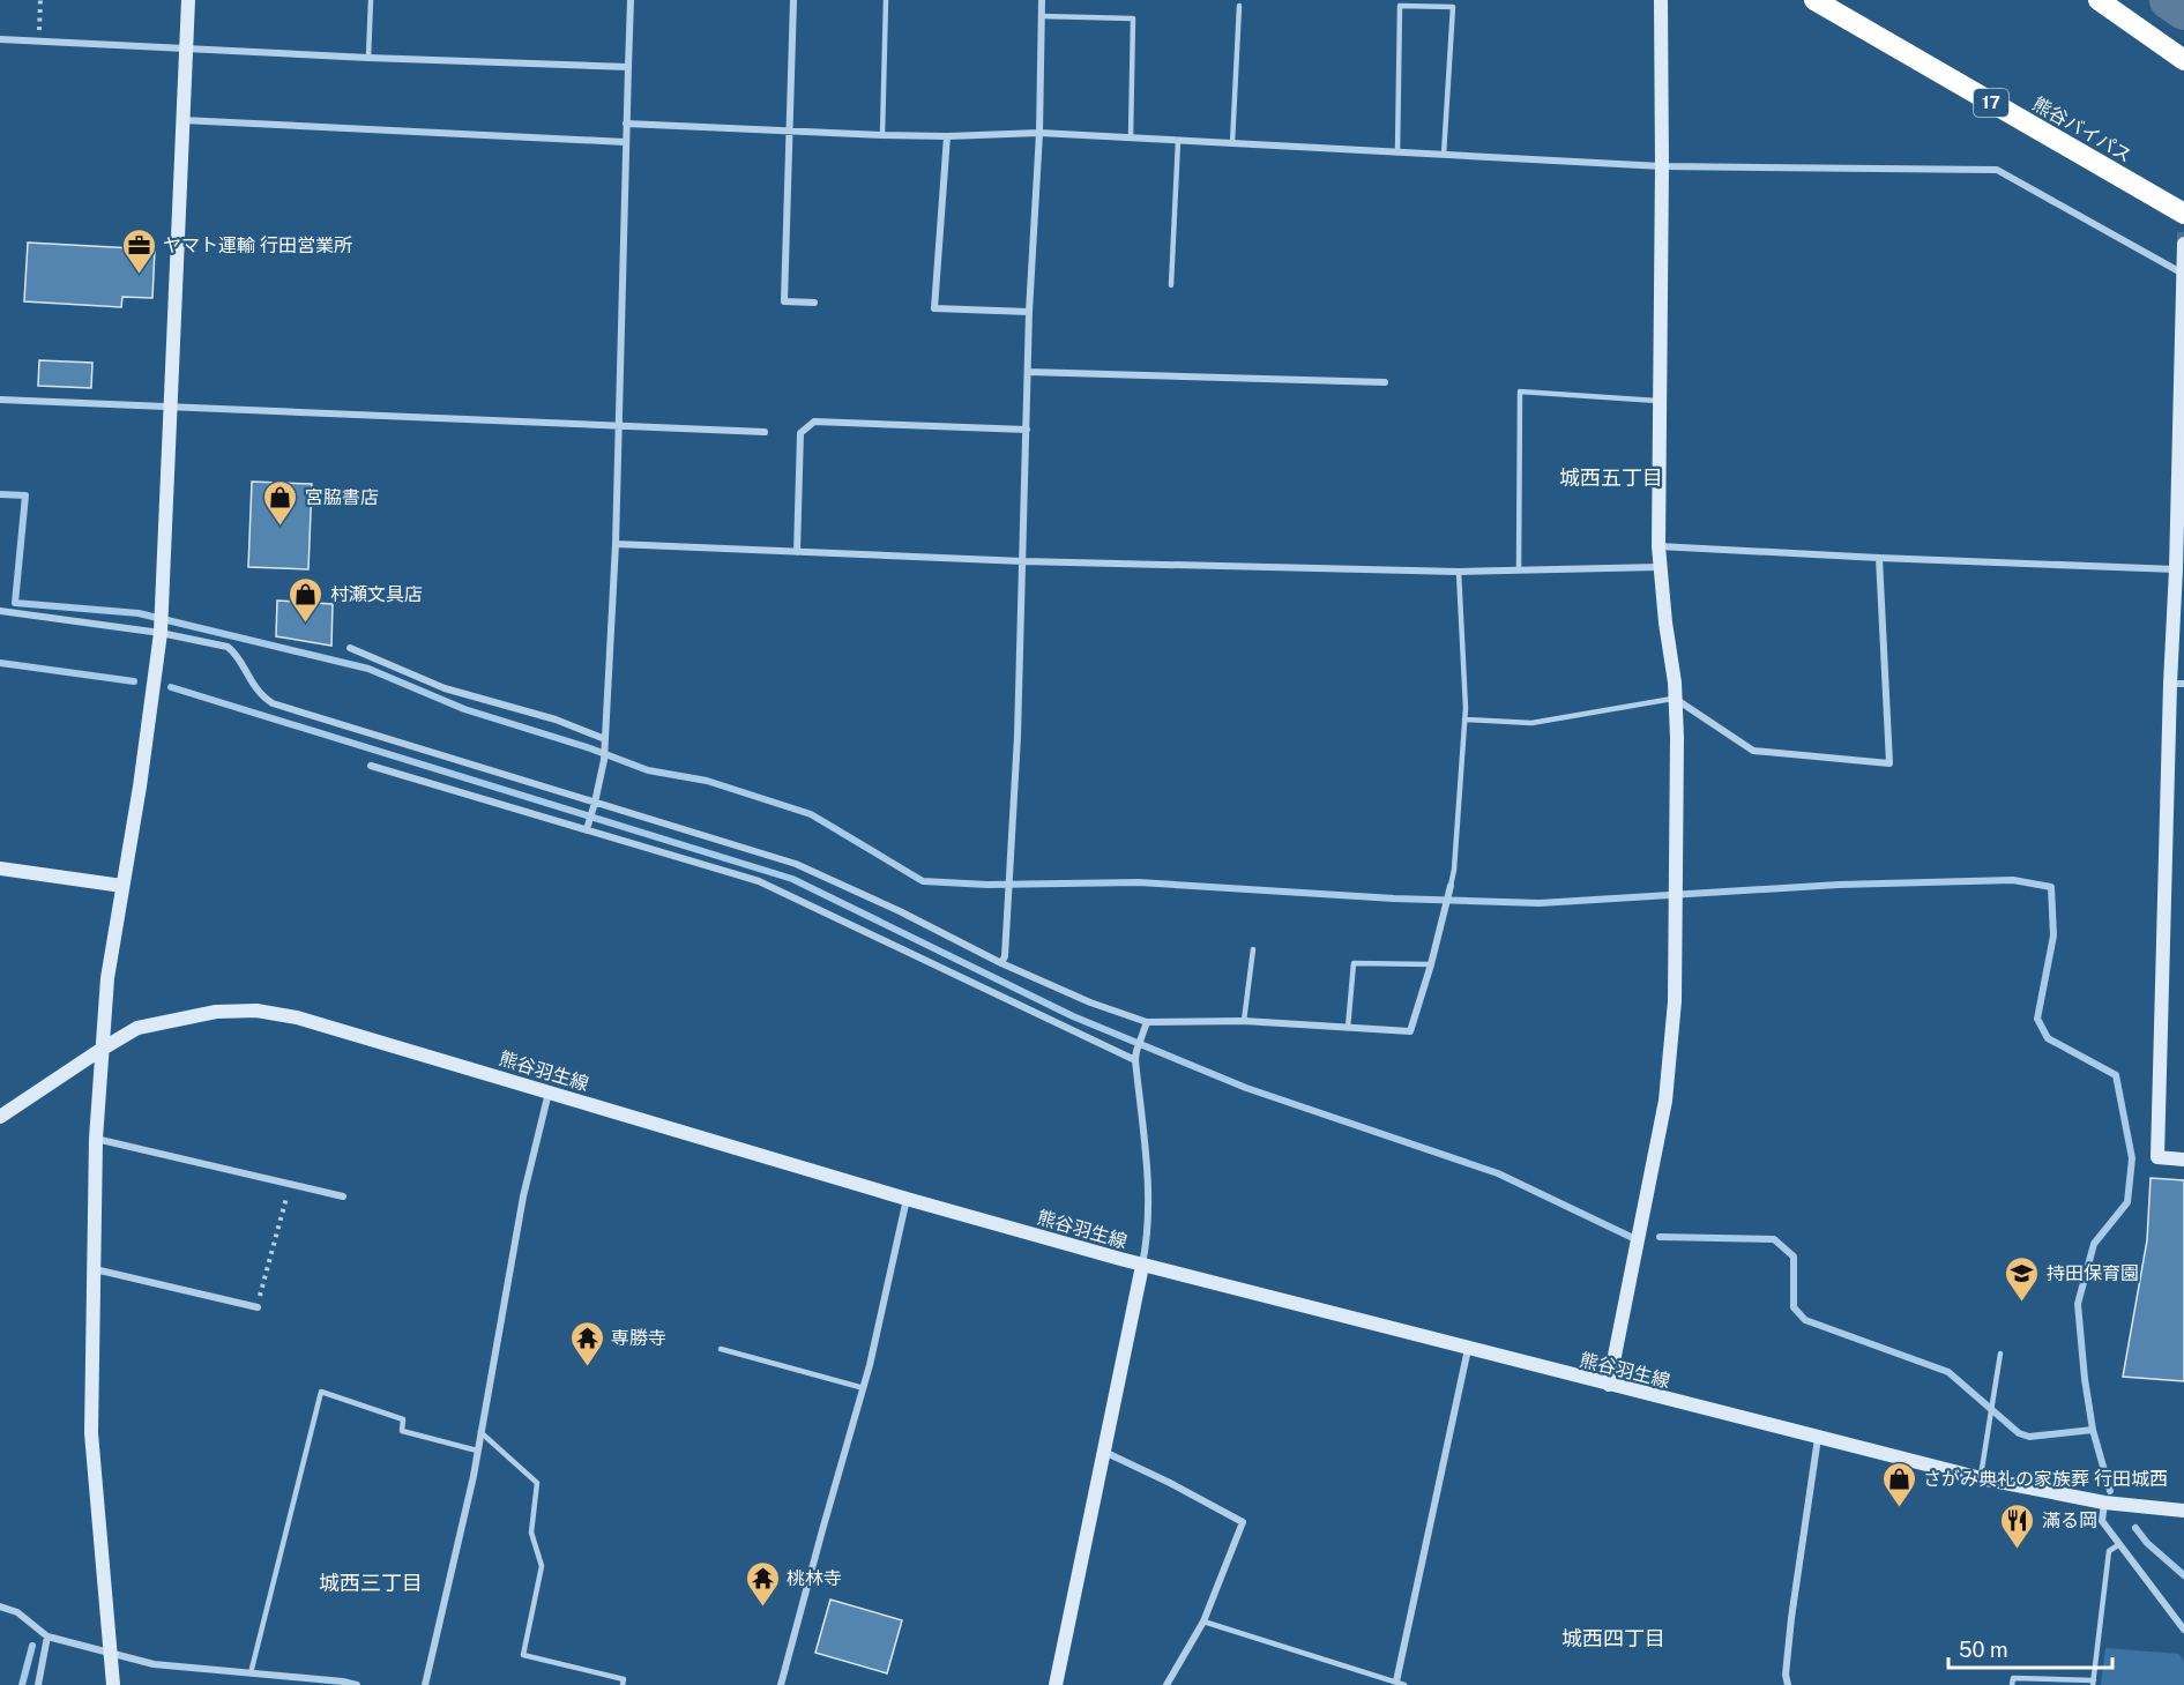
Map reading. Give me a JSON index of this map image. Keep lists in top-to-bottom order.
{
  "streets": {
    "highway": ["17", "熊谷バイパス"],
    "street": ["熊谷羽生線"]
  },
  "districts": ["城西五丁目", "城西三丁目", "城西四丁目"],
  "places": {
    "office": ["ヤマト運輸 行田営業所"],
    "shop": ["宮脇書店", "村瀬文具店", "さがみ典礼の家族葬 行田城西"],
    "school or university": ["持田保育園"],
    "temple": ["専勝寺", "桃林寺"],
    "restaurant": ["滿る岡"]
  },
  "scale_bar": "50 m"
}
